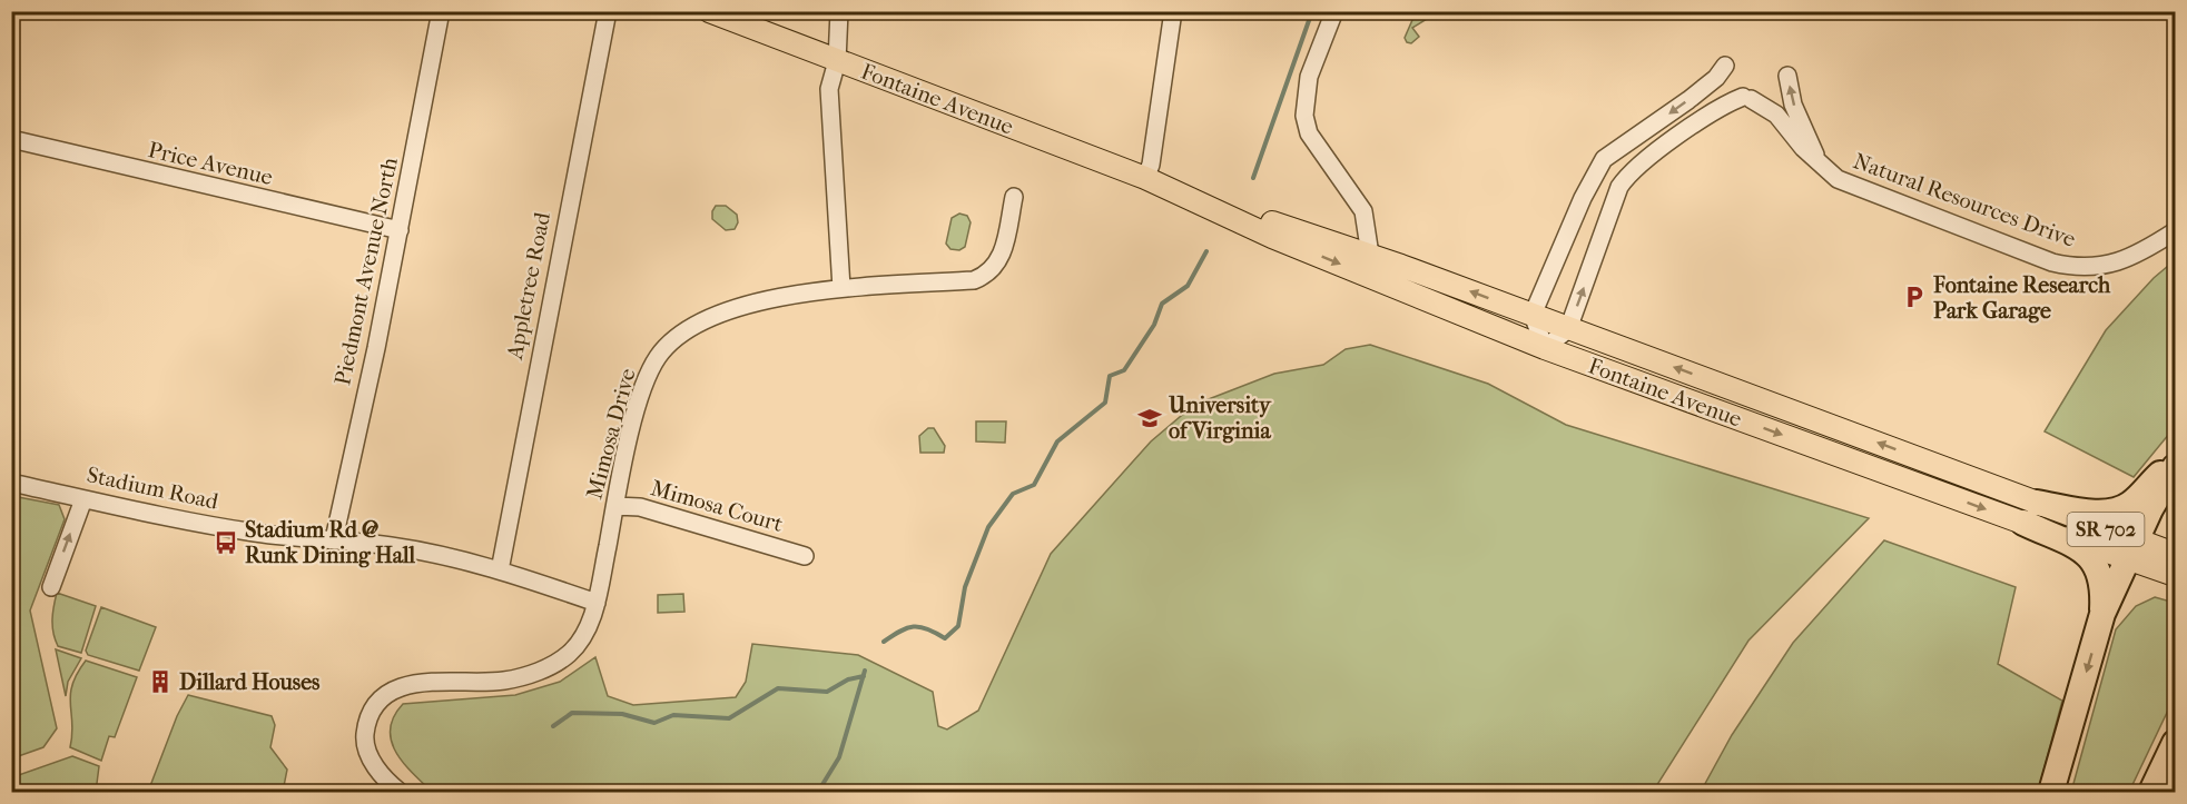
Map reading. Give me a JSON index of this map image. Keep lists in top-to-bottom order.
{
  "streets": {
    "main road": ["Fontaine Avenue", "SR 702"],
    "street": [
      "Price Avenue",
      "Natural Resources Drive",
      "Piedmont Avenue North",
      "Appletree Road",
      "Mimosa Drive",
      "Stadium Road",
      "Mimosa Court"
    ]
  },
  "crossings": [
    ["Fontaine Avenue", "Natural Resources Drive"],
    ["Price Avenue", "Piedmont Avenue North"],
    ["Piedmont Avenue North", "Stadium Road"],
    ["Appletree Road", "Stadium Road"],
    ["Mimosa Drive", "Stadium Road"],
    ["Mimosa Drive", "Mimosa Court"]
  ],
  "places": {
    "parking": ["Fontaine Research Park Garage"],
    "school or university": ["University of Virginia"],
    "bus stop": ["Stadium Rd @ Runk Dining Hall"],
    "building": ["Dillard Houses"]
  }
}
